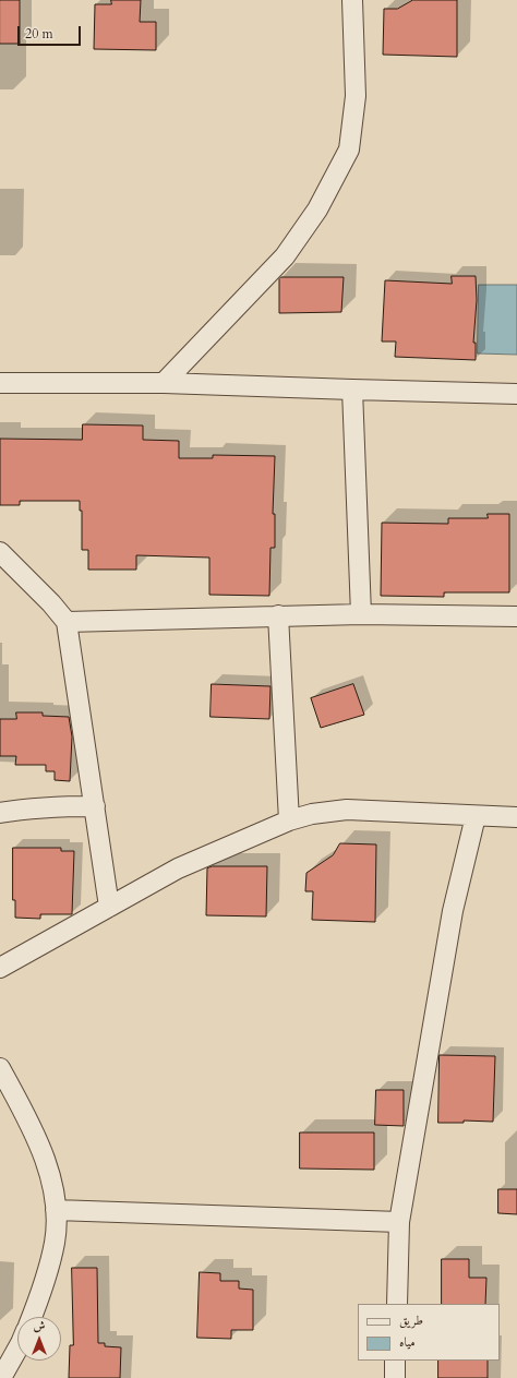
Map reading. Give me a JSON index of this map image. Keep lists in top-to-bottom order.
{
  "legend": ["طريق", "مياه"],
  "scale_bar": "20 m",
  "north": "top"
}
